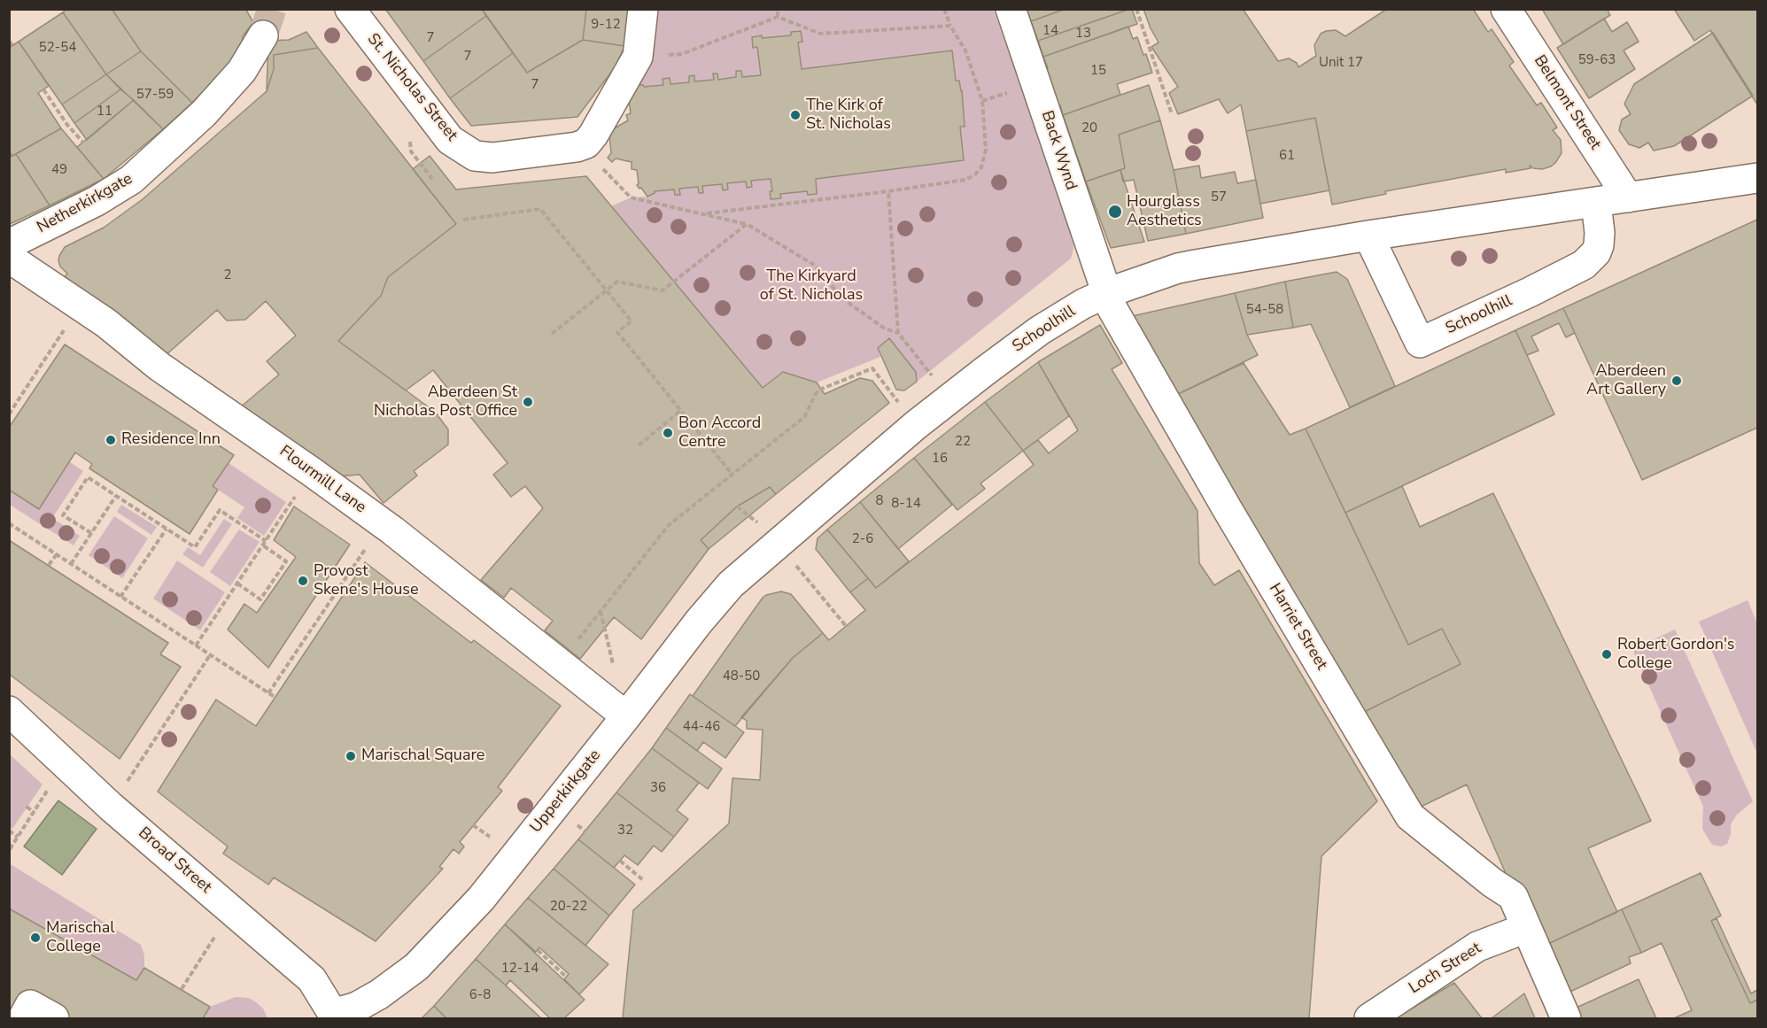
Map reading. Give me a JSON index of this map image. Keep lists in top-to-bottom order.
{
  "streets": {
    "street": [
      "St. Nicholas Street",
      "Belmont Street",
      "Back Wynd",
      "Netherkirkgate",
      "Schoolhill",
      "Flourmill Lane",
      "Harriet Street",
      "Upperkirkgate",
      "Broad Street",
      "Loch Street"
    ]
  },
  "crossings": [
    ["Belmont Street", "Schoolhill"],
    ["Back Wynd", "Schoolhill"],
    ["Back Wynd", "Harriet Street"],
    ["Schoolhill", "Harriet Street"],
    ["Schoolhill", "Upperkirkgate"],
    ["Flourmill Lane", "Upperkirkgate"],
    ["Harriet Street", "Loch Street"],
    ["Upperkirkgate", "Broad Street"]
  ],
  "parks": ["The Kirkyard of St. Nicholas"],
  "places": [
    "The Kirk of St. Nicholas",
    "Hourglass Aesthetics",
    "Aberdeen Art Gallery",
    "Aberdeen St Nicholas Post Office",
    "Bon Accord Centre",
    "Residence Inn",
    "Provost Skene's House",
    "Robert Gordon's College",
    "Marischal Square",
    "Marischal College"
  ],
  "house_numbers": [
    "9-12",
    "14",
    "13",
    "7",
    "52-54",
    "7",
    "59-63",
    "Unit 17",
    "15",
    "7",
    "57-59",
    "11",
    "20",
    "61",
    "49",
    "57",
    "2",
    "54-58",
    "22",
    "16",
    "8",
    "8-14",
    "2-6",
    "48-50",
    "44-46",
    "36",
    "32",
    "20-22",
    "12-14",
    "6-8"
  ]
}
